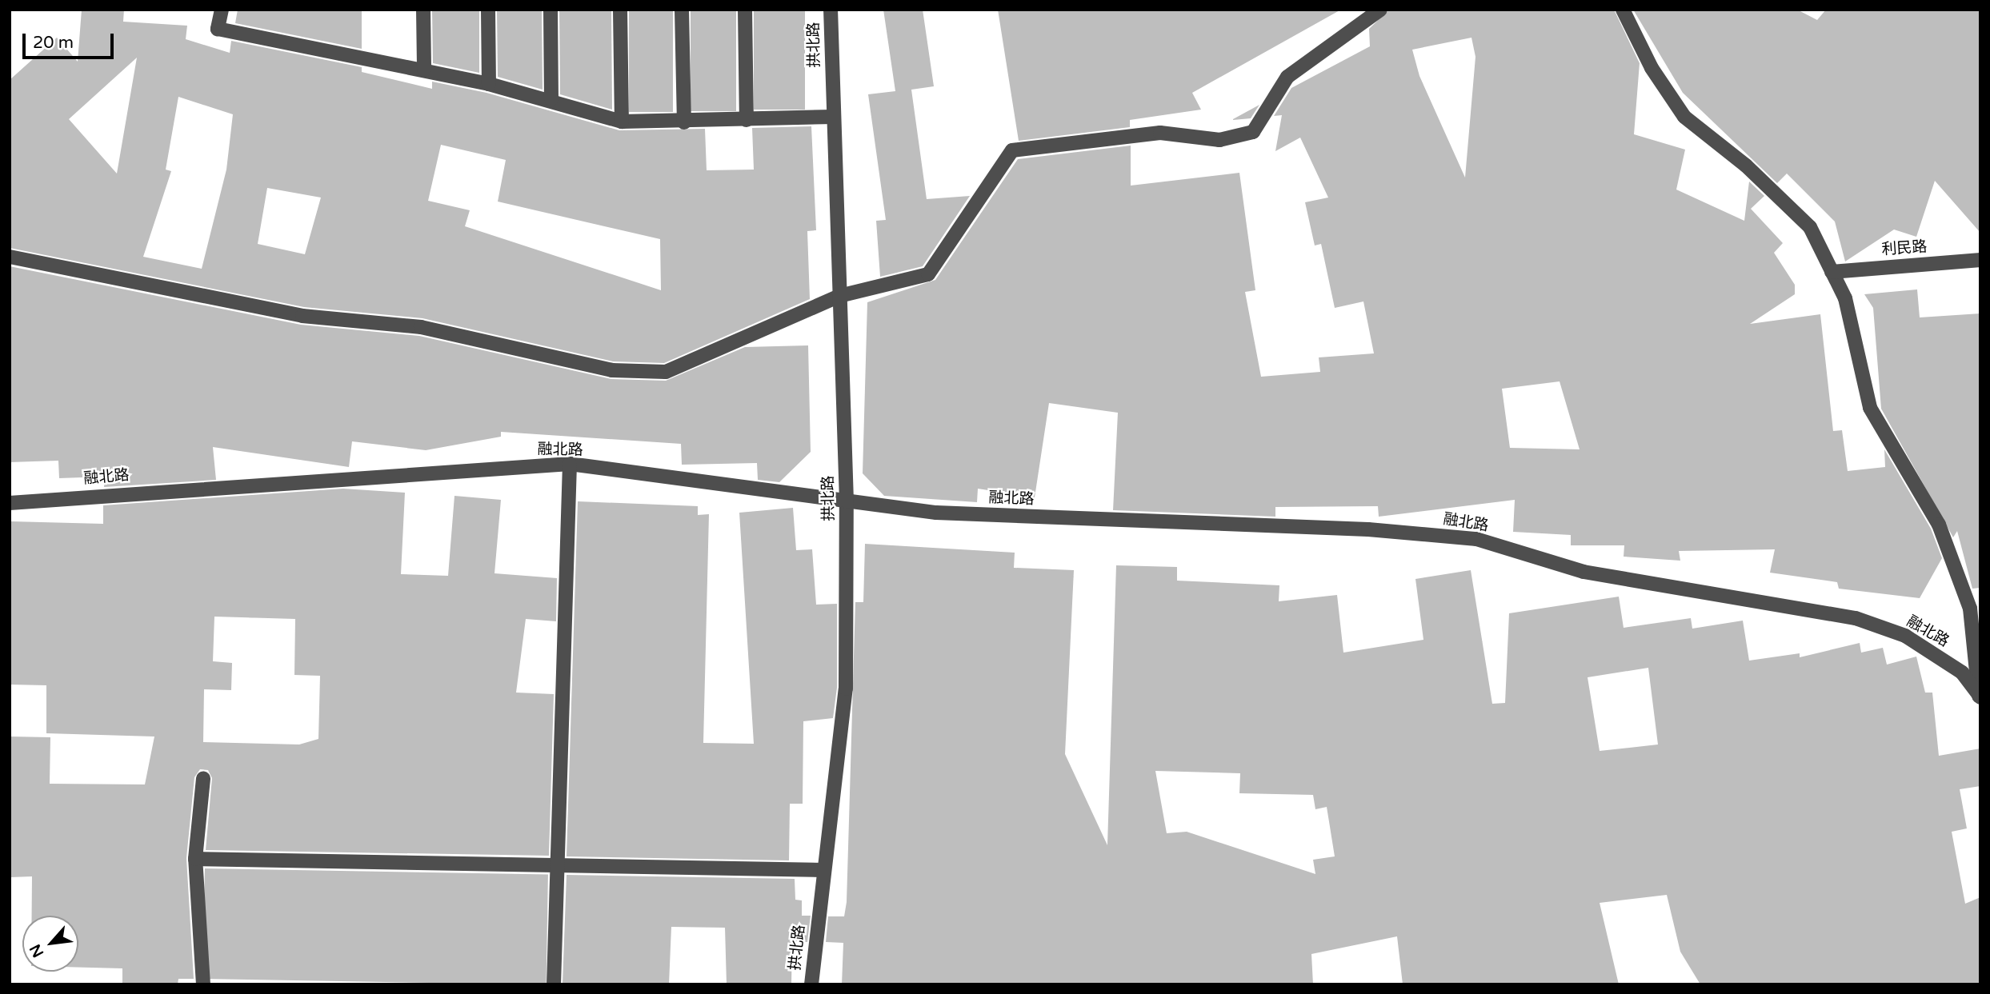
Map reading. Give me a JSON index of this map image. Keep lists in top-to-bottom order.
{
  "streets": {
    "street": ["拱北路", "利民路", "融北路"]
  },
  "crossings": [
    ["拱北路", "融北路"]
  ],
  "scale_bar": "20 m",
  "north": "bottom left"
}
